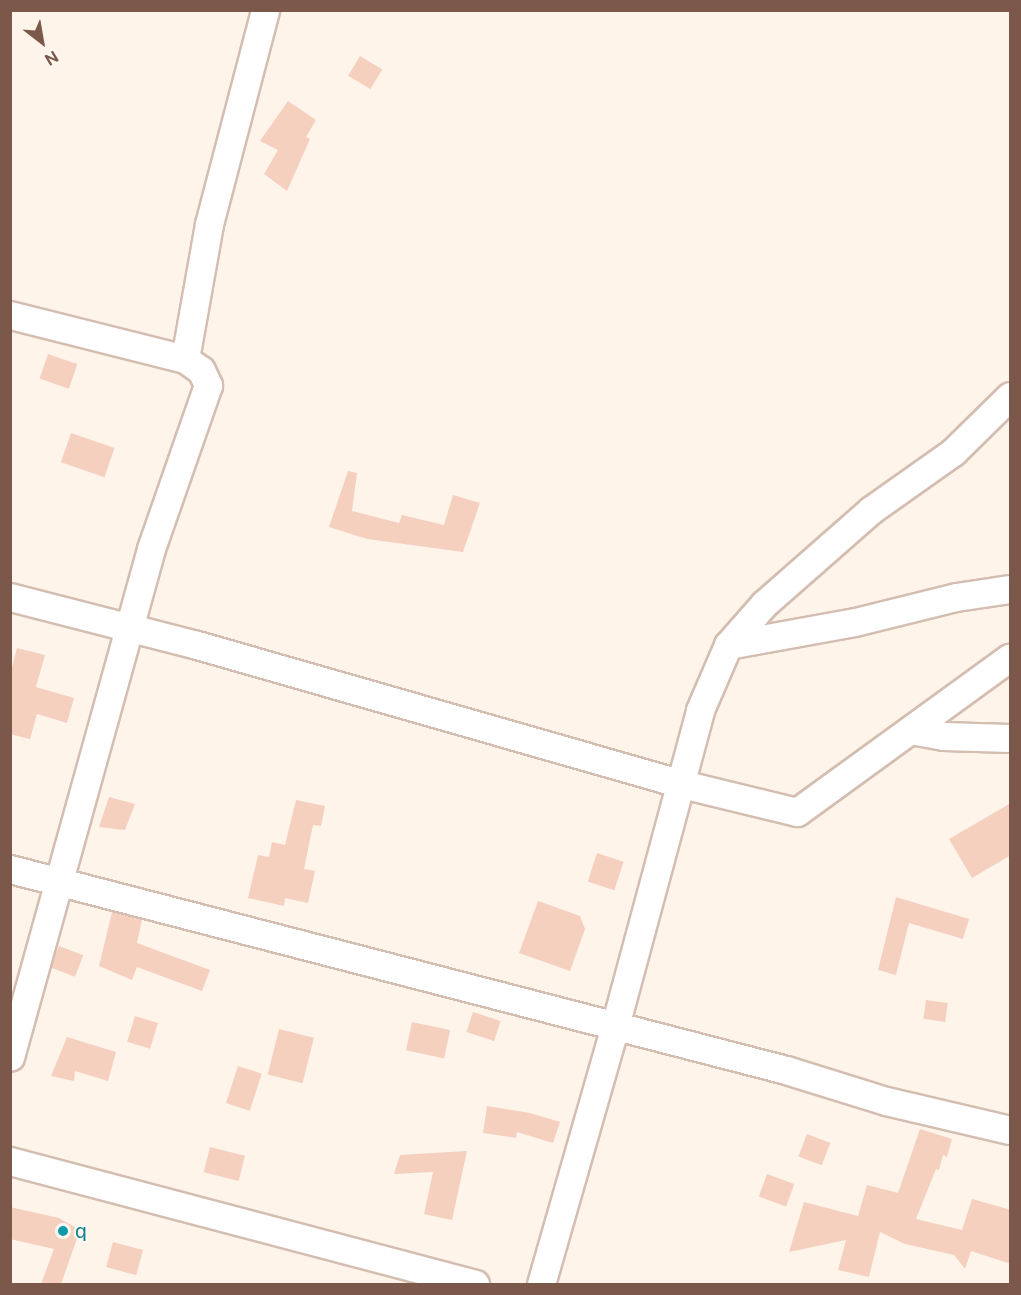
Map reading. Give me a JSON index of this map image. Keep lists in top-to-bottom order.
{
  "places": ["q"],
  "north": "bottom right"
}
